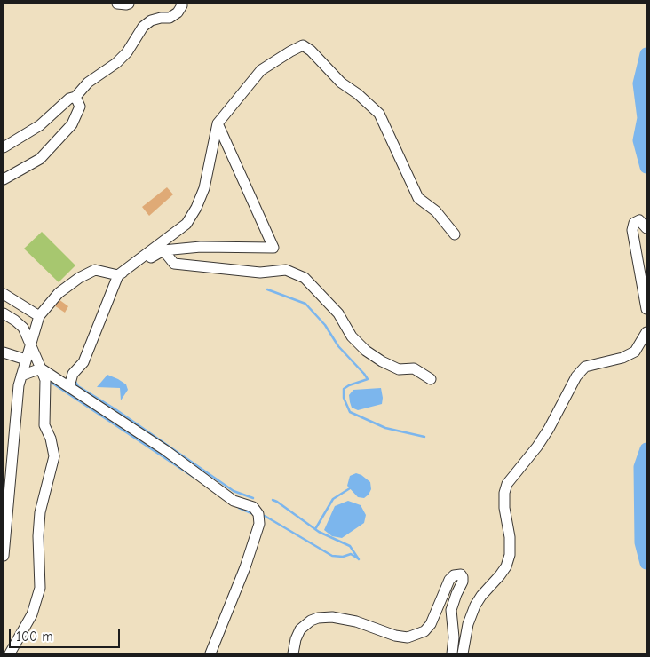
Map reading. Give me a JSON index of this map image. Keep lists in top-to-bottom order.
{
  "scale_bar": "100 m"
}
